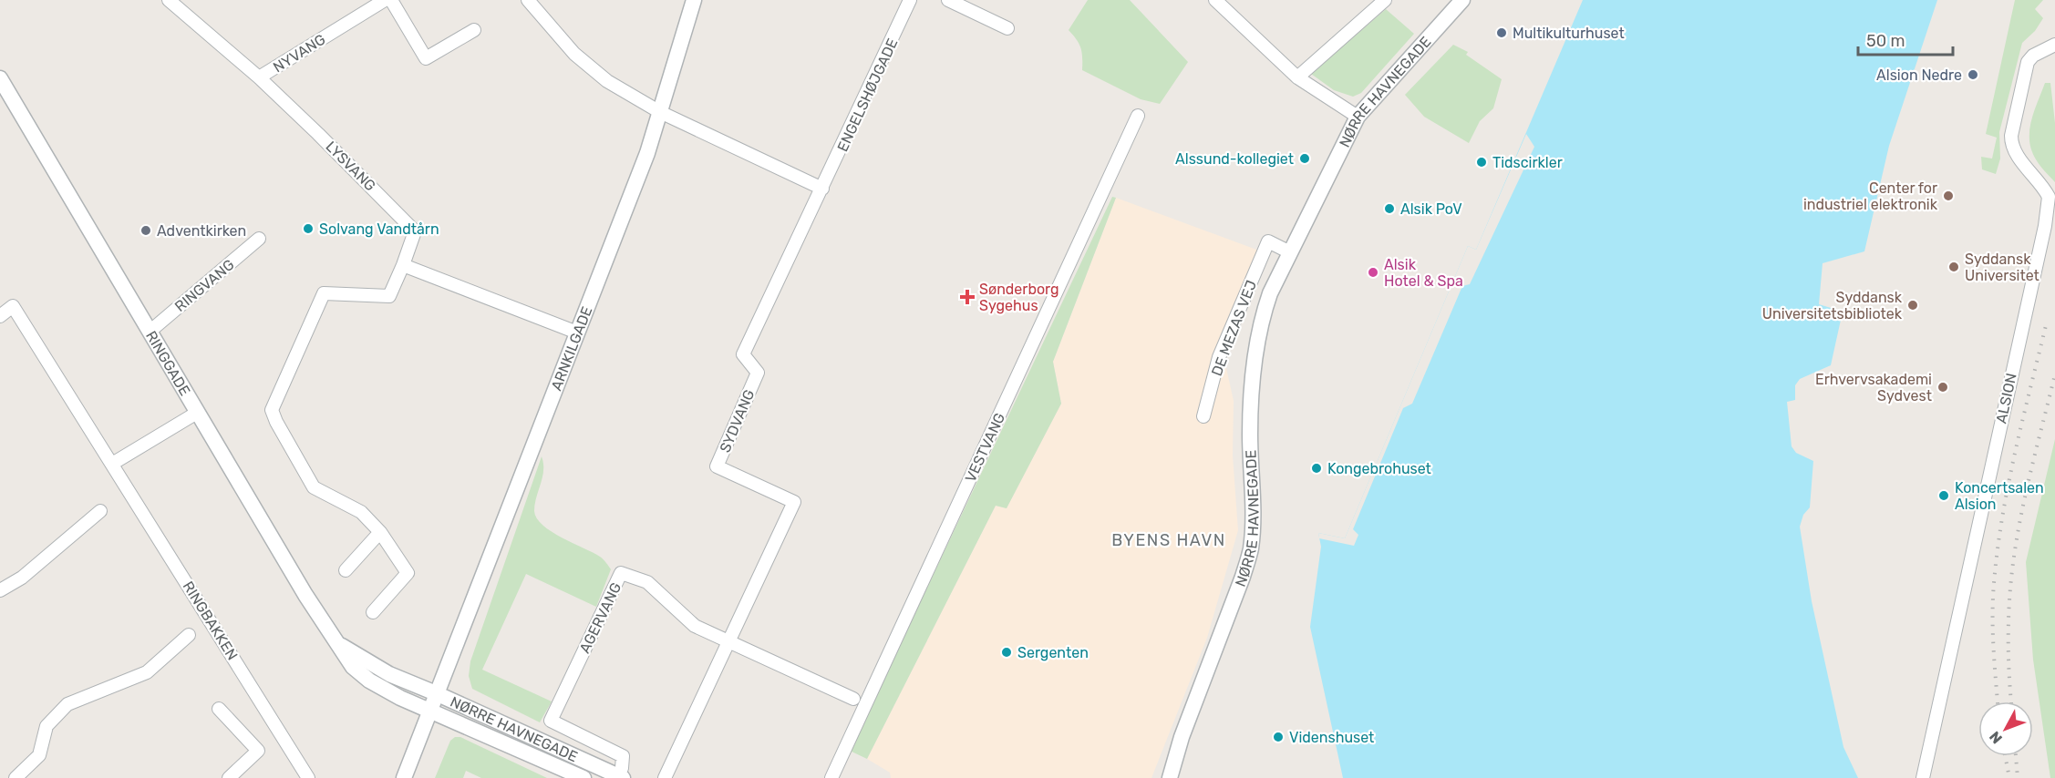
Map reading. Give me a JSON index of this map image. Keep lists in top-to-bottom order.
{
  "streets": {
    "street": [
      "NYVANG",
      "NØRRE HAVNEGADE",
      "ENGELSHØJGADE",
      "LYSVANG",
      "RINGVANG",
      "DE MEZAS VEJ",
      "ARNKILGADE",
      "RINGGADE",
      "ALSION",
      "SYDVANG",
      "VESTVANG",
      "AGERVANG",
      "RINGBAKKEN"
    ]
  },
  "crossings": [
    ["NYVANG", "LYSVANG"],
    ["NØRRE HAVNEGADE", "DE MEZAS VEJ"],
    ["NØRRE HAVNEGADE", "ARNKILGADE"],
    ["NØRRE HAVNEGADE", "RINGGADE"],
    ["NØRRE HAVNEGADE", "AGERVANG"],
    ["ENGELSHØJGADE", "SYDVANG"],
    ["RINGVANG", "RINGGADE"],
    ["ARNKILGADE", "RINGGADE"],
    ["SYDVANG", "AGERVANG"]
  ],
  "districts": ["BYENS HAVN"],
  "places": {
    "other": [
      "Multikulturhuset",
      "Alsion Nedre",
      "Alssund-kollegiet",
      "Tidscirkler",
      "Center for industriel elektronik",
      "Alsik PoV",
      "Solvang Vandtårn",
      "Adventkirken",
      "Syddansk Universitet",
      "Alsik Hotel & Spa",
      "Syddansk Universitetsbibliotek",
      "Erhvervsakademi Sydvest",
      "Kongebrohuset",
      "Koncertsalen Alsion",
      "Sergenten",
      "Videnshuset"
    ],
    "health": ["Sønderborg Sygehus"]
  },
  "scale_bar": "50 m",
  "north": "bottom left"
}
